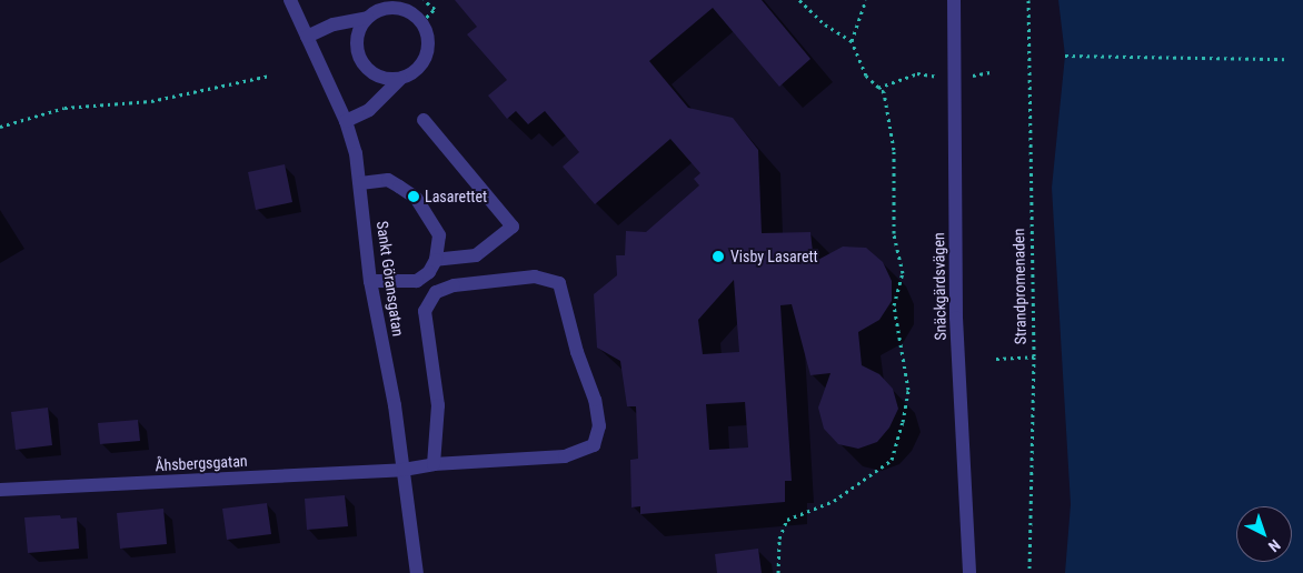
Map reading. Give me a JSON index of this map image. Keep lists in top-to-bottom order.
{
  "streets": {
    "street": ["Sankt Göransgatan", "Snäckgärdsvägen", "Åhsbergsgatan"],
    "path": ["Strandpromenaden"]
  },
  "crossings": [
    ["Sankt Göransgatan", "Åhsbergsgatan"]
  ],
  "places": ["Lasarettet", "Visby Lasarett"],
  "north": "bottom right"
}
